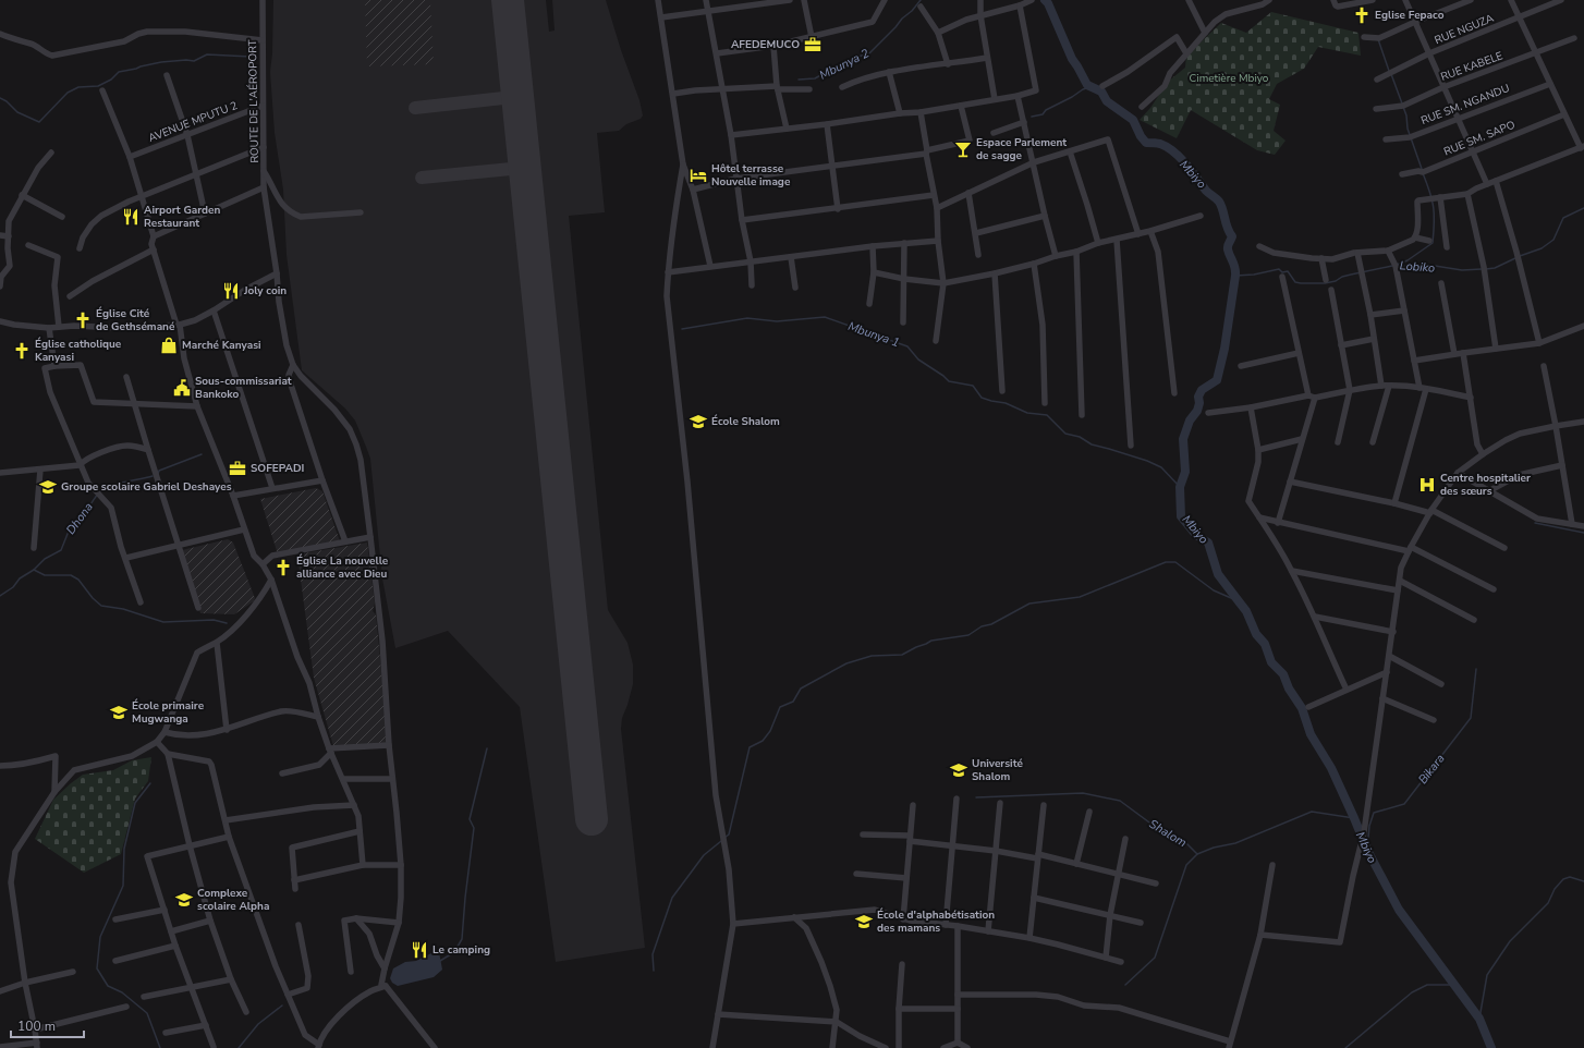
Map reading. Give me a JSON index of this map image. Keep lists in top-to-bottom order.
{
  "streets": {
    "street": [
      "RUE NGUZA",
      "RUE KABELE",
      "ROUTE DE L'AÉROPORT",
      "RUE SM. NGANDU",
      "AVENUE MPUTU 2",
      "RUE SM. SAPO"
    ]
  },
  "crossings": [
    ["ROUTE DE L'AÉROPORT", "AVENUE MPUTU 2"]
  ],
  "water": [
    "Mbunya 2",
    "Mbiyo",
    "Lobiko",
    "Mbunya 1",
    "Dhona",
    "Bikara",
    "Shalom"
  ],
  "parks": ["Cimetière Mbiyo"],
  "places": {
    "church": [
      "Eglise Fepaco",
      "Église Cité de Gethsémané",
      "Église catholique Kanyasi",
      "Église La nouvelle alliance avec Dieu"
    ],
    "office": ["AFEDEMUCO", "SOFEPADI"],
    "bar": ["Espace Parlement de sagge"],
    "hotel": ["Hôtel terrasse Nouvelle image"],
    "restaurant": ["Airport Garden Restaurant", "Joly coin", "Le camping"],
    "shop": ["Marché Kanyasi"],
    "public building": ["Sous-commissariat Bankoko"],
    "school or university": [
      "École Shalom",
      "Groupe scolaire Gabriel Deshayes",
      "École primaire Mugwanga",
      "Université Shalom",
      "Complexe scolaire Alpha",
      "École d'alphabétisation des mamans"
    ],
    "hospital": ["Centre hospitalier des sœurs"]
  },
  "scale_bar": "100 m"
}
